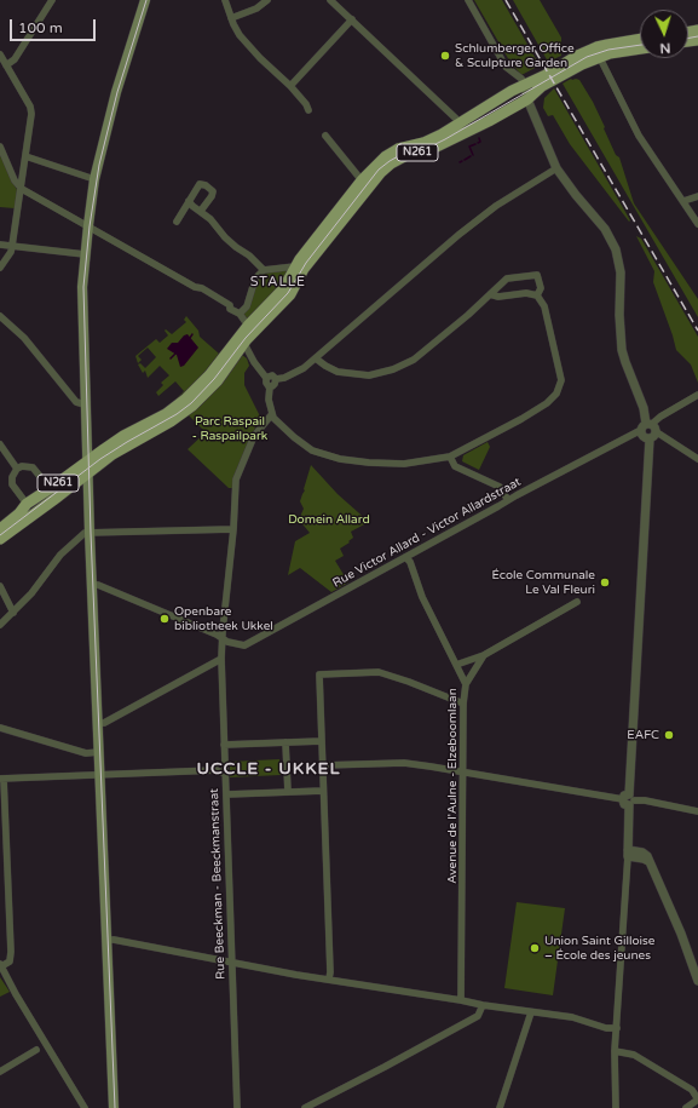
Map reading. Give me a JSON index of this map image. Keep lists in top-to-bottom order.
{
  "streets": {
    "main road": ["N261"],
    "street": ["Rue Victor Allard - Victor Allardstraat", "Avenue de l'Aulne - Elzeboomlaan", "Rue Beeckman - Beeckmanstraat"]
  },
  "crossings": [
    ["Rue Victor Allard - Victor Allardstraat", "Avenue de l'Aulne - Elzeboomlaan"],
    ["Rue Victor Allard - Victor Allardstraat", "Rue Beeckman - Beeckmanstraat"]
  ],
  "districts": ["STALLE", "UCCLE - UKKEL"],
  "parks": ["Parc Raspail - Raspailpark", "Domein Allard"],
  "places": [
    "Schlumberger Office & Sculpture Garden",
    "École Communale Le Val Fleuri",
    "Openbare bibliotheek Ukkel",
    "EAFC",
    "Union Saint Gilloise – École des jeunes"
  ],
  "scale_bar": "100 m",
  "north": "bottom"
}
